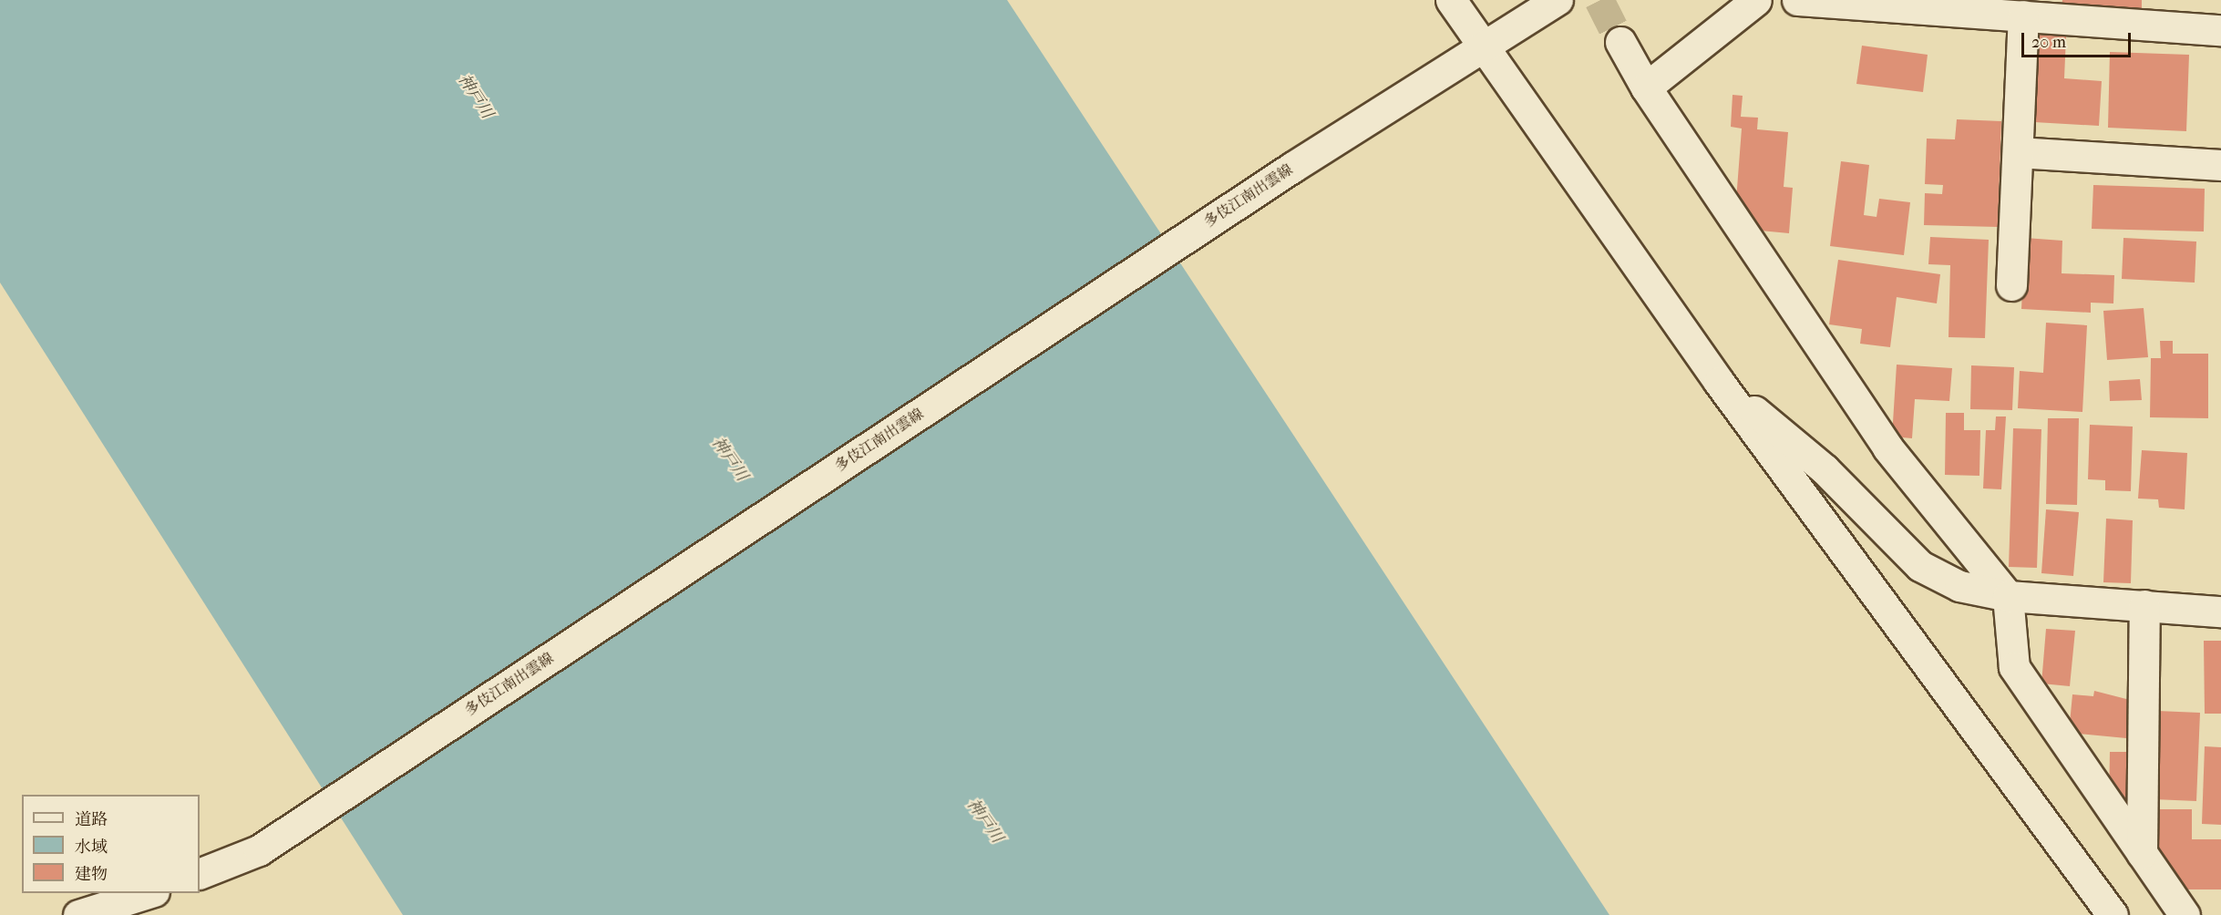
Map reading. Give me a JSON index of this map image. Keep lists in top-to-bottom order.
{
  "streets": {
    "street": ["多伎江南出雲線"]
  },
  "water": ["神戸川"],
  "legend": ["道路", "水域", "建物"],
  "scale_bar": "20 m"
}
